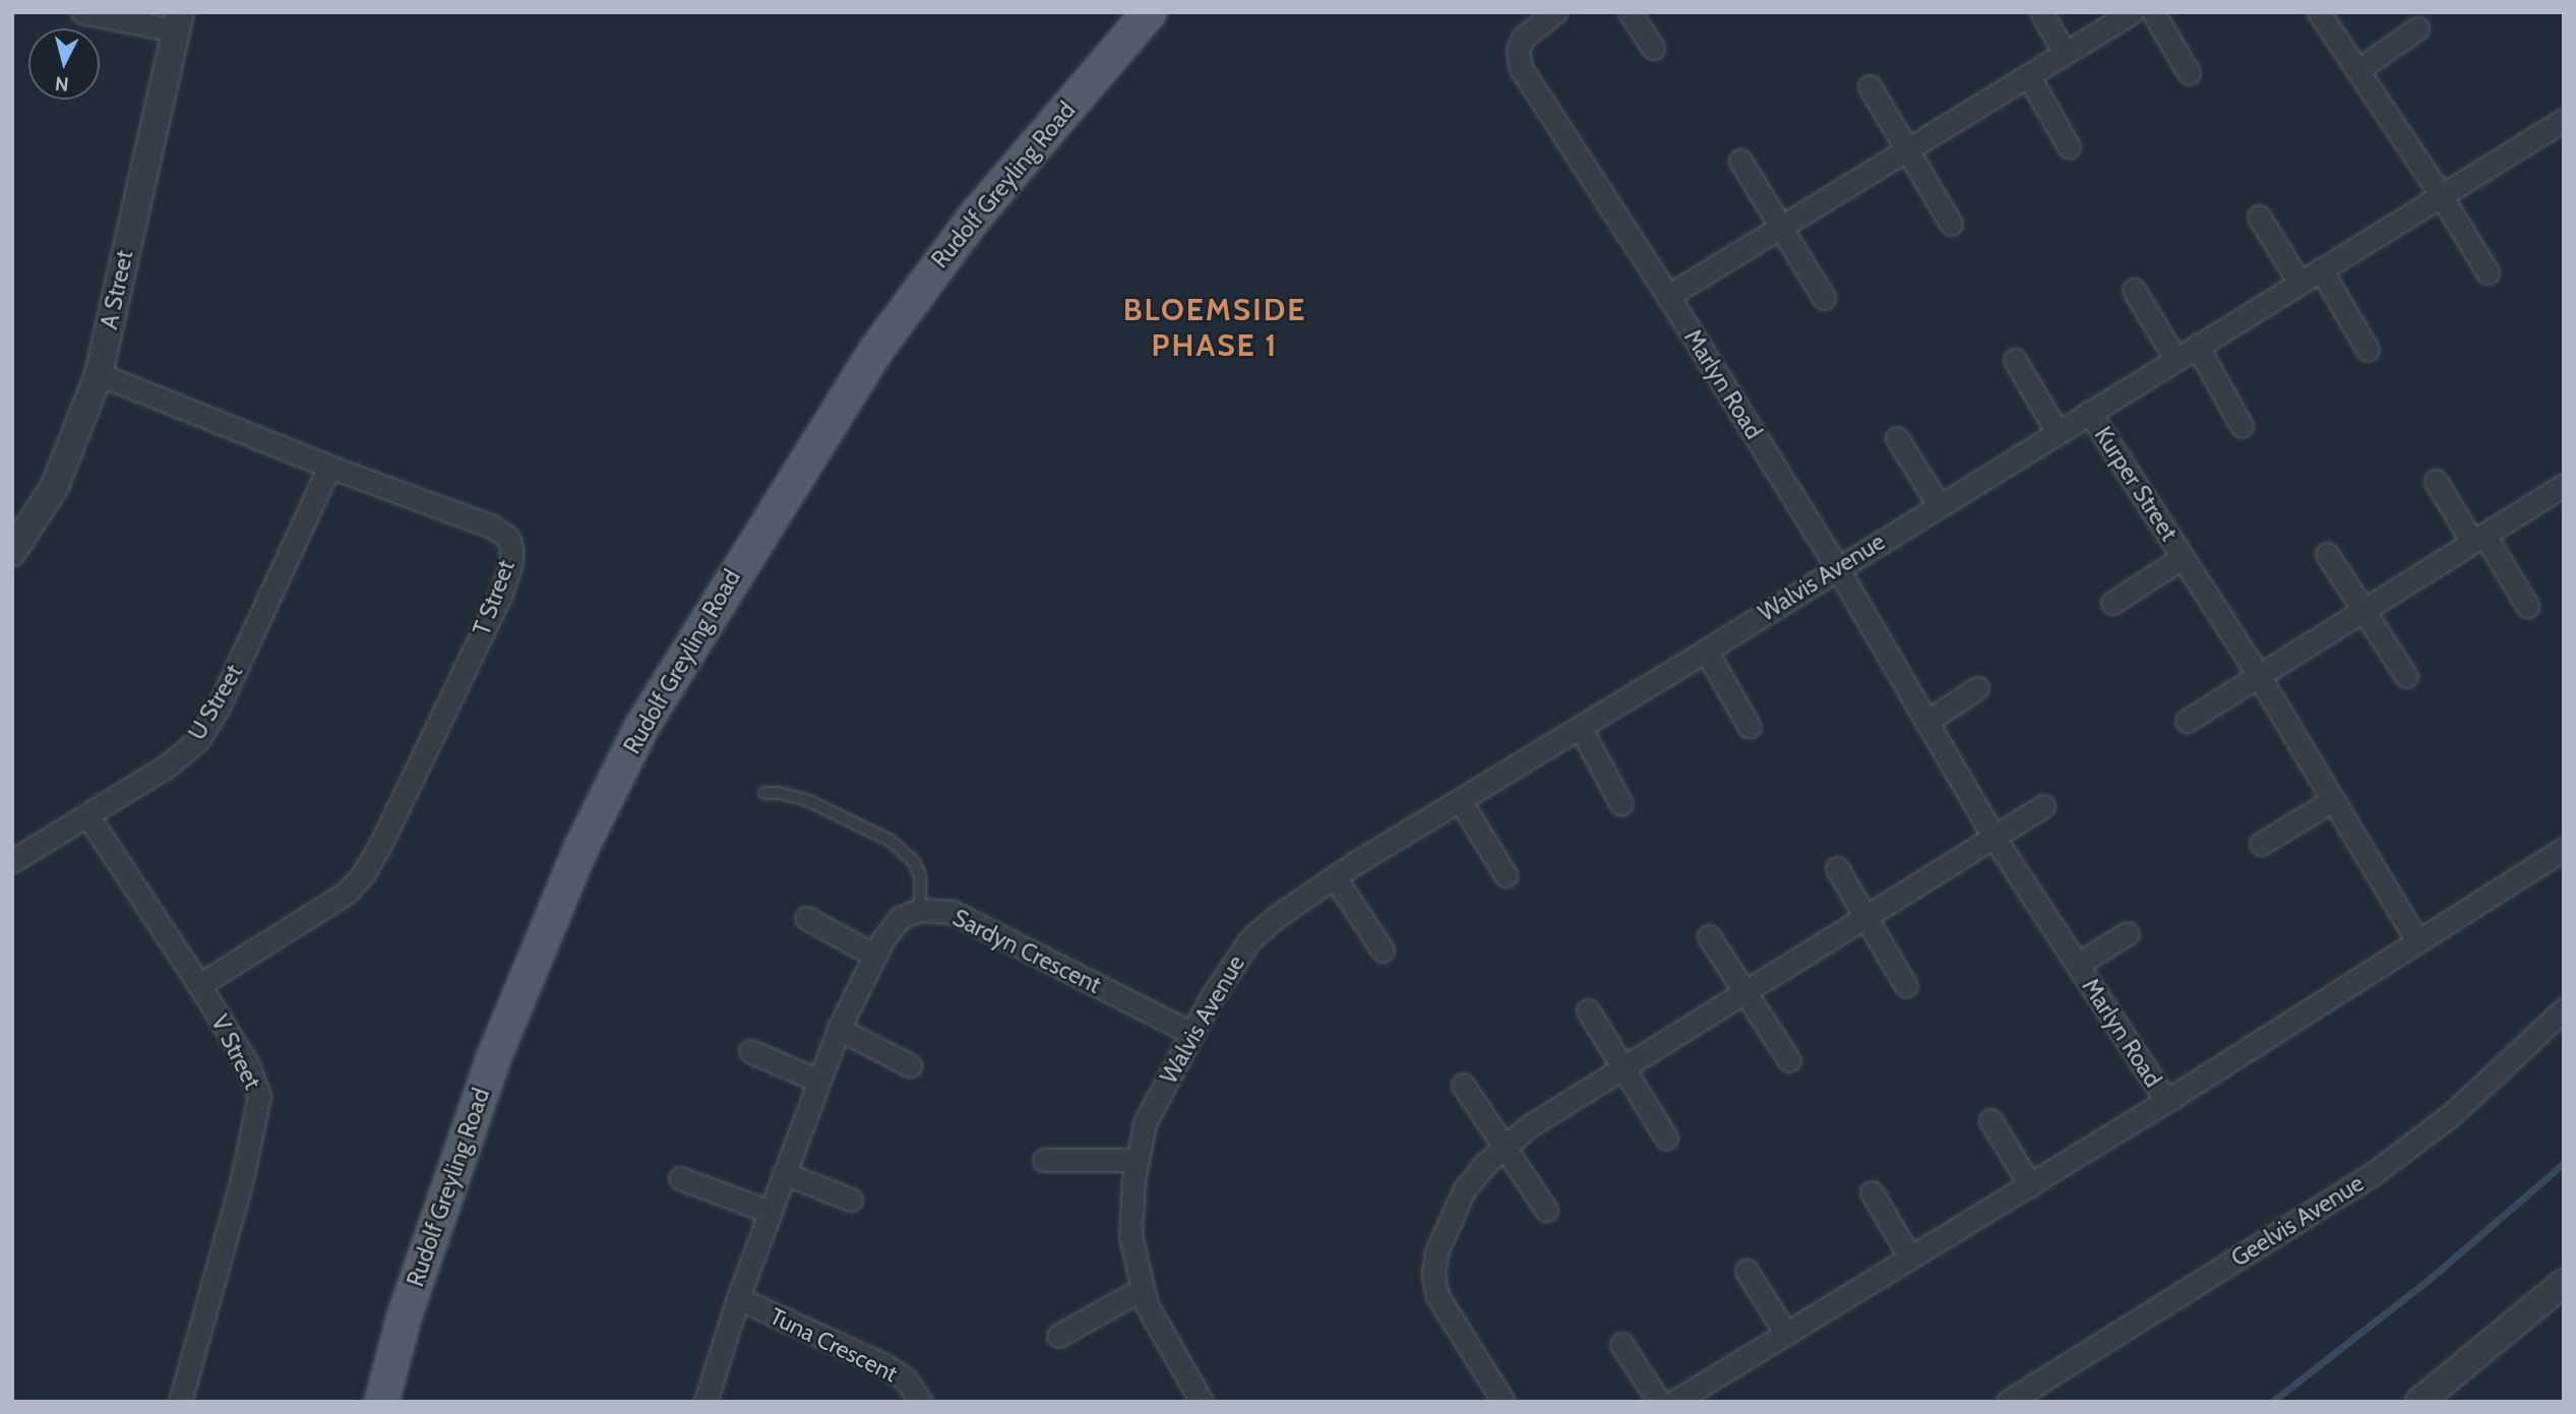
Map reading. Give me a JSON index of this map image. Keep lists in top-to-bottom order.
{
  "streets": {
    "main road": ["Rudolf Greyling Road"],
    "street": [
      "A Street",
      "Marlyn Road",
      "Kurper Street",
      "Walvis Avenue",
      "T Street",
      "U Street",
      "Sardyn Crescent",
      "V Street",
      "Geelvis Avenue",
      "Tuna Crescent"
    ]
  },
  "crossings": [
    ["A Street", "T Street"],
    ["Marlyn Road", "Walvis Avenue"],
    ["Kurper Street", "Walvis Avenue"],
    ["Walvis Avenue", "Sardyn Crescent"],
    ["T Street", "U Street"],
    ["T Street", "V Street"],
    ["U Street", "V Street"],
    ["Sardyn Crescent", "Tuna Crescent"]
  ],
  "districts": ["BLOEMSIDE PHASE 1"],
  "north": "bottom"
}
